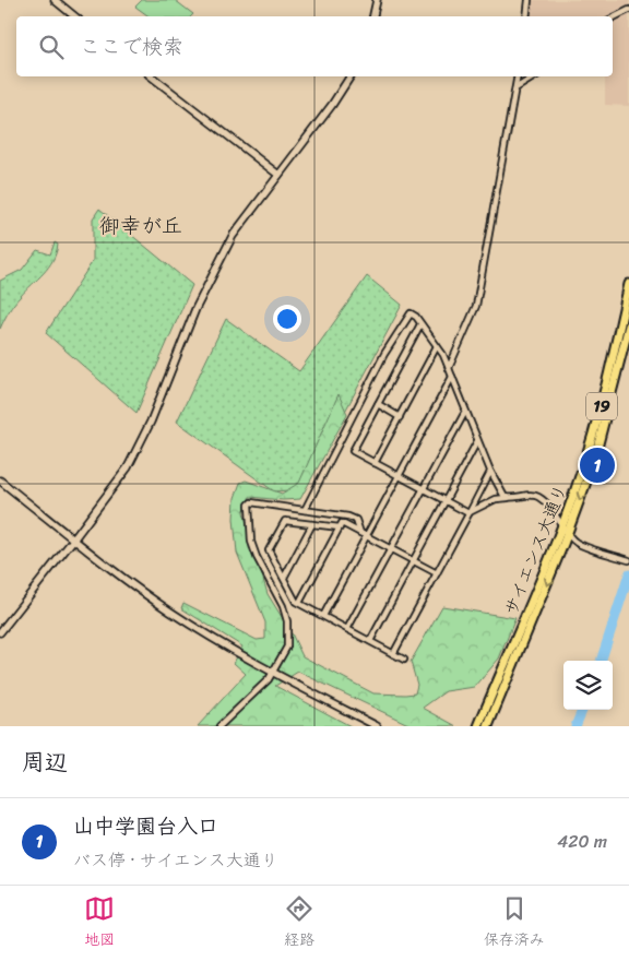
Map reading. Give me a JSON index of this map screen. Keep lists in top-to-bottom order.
{
  "streets": {
    "main road": ["19", "サイエンス大通り"]
  },
  "districts": ["御幸が丘"],
  "page": {
    "search": "ここで検索",
    "pins": "1",
    "heading": "周辺",
    "list": [
      {
        "mark": "1",
        "name": "山中学園台入口",
        "note": "バス停 · サイエンス大通り",
        "value": "420 m"
      }
    ],
    "nav": ["地図", "経路", "保存済み"]
  }
}
